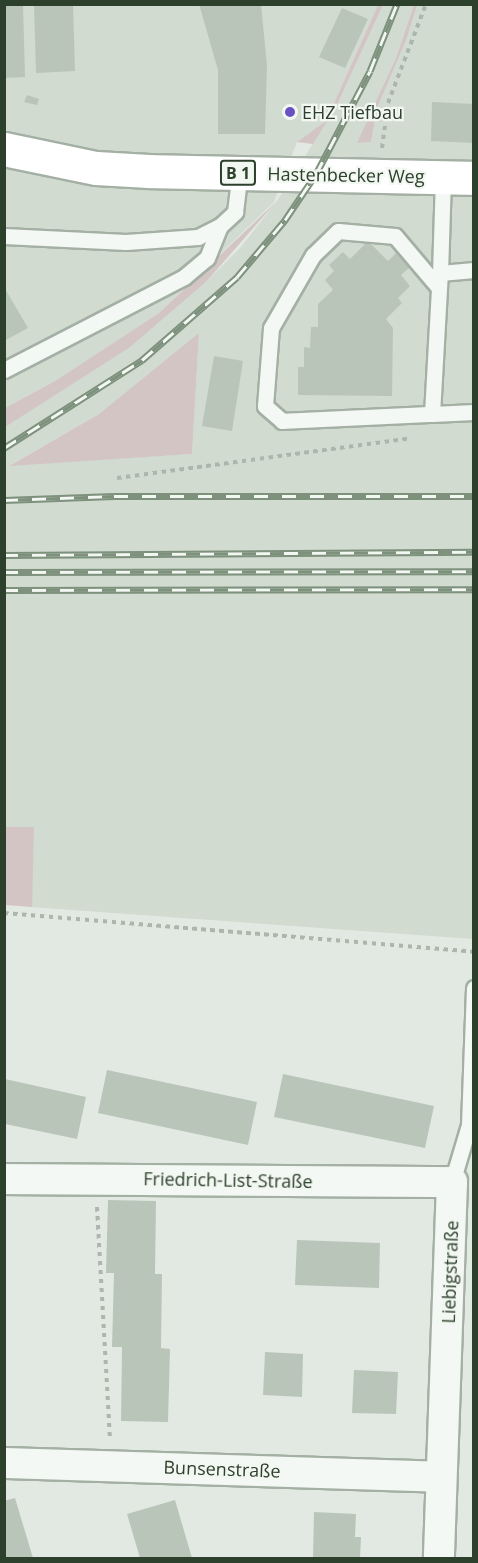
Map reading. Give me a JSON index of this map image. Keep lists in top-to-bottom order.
{
  "streets": {
    "main road": ["B 1", "Hastenbecker Weg"],
    "street": ["Friedrich-List-Straße", "Liebigstraße", "Bunsenstraße"]
  },
  "crossings": [
    ["Friedrich-List-Straße", "Liebigstraße"],
    ["Liebigstraße", "Bunsenstraße"]
  ],
  "places": ["EHZ Tiefbau"]
}
